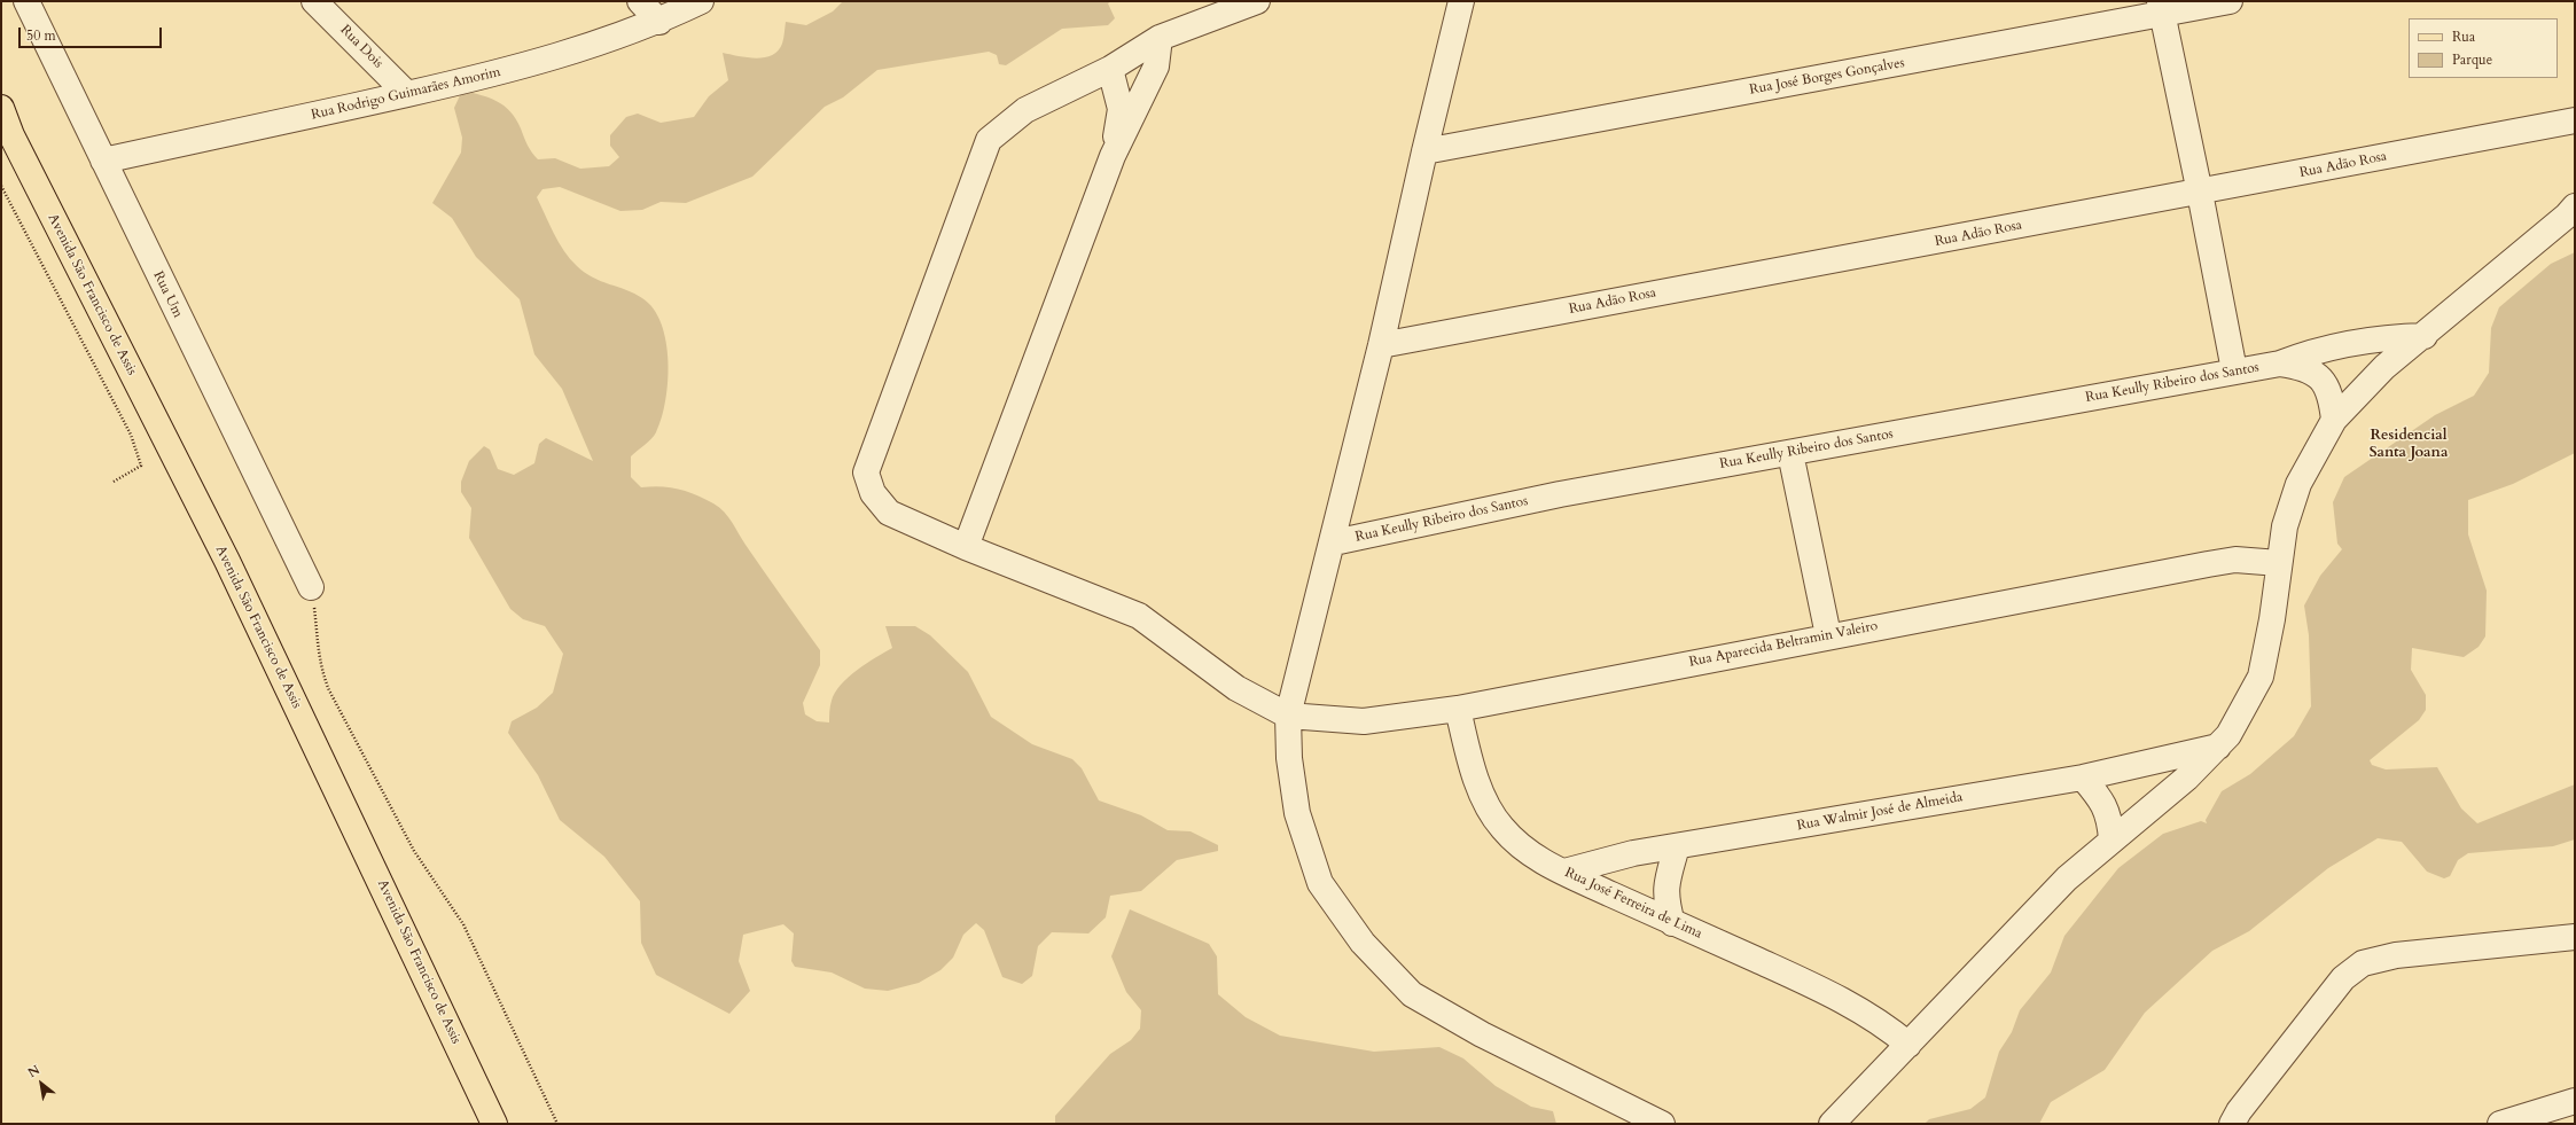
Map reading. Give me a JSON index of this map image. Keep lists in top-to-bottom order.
{
  "streets": {
    "main road": ["Avenida São Francisco de Assis"],
    "street": [
      "Rua Dois",
      "Rua José Borges Gonçalves",
      "Rua Rodrigo Guimarães Amorim",
      "Rua Adão Rosa",
      "Rua Um",
      "Rua Keully Ribeiro dos Santos",
      "Rua Aparecida Beltramin Valeiro",
      "Rua Walmir José de Almeida",
      "Rua José Ferreira de Lima"
    ]
  },
  "crossings": [
    ["Rua Dois", "Rua Rodrigo Guimarães Amorim"],
    ["Rua Rodrigo Guimarães Amorim", "Rua Um"],
    ["Rua Aparecida Beltramin Valeiro", "Rua José Ferreira de Lima"],
    ["Rua Walmir José de Almeida", "Rua José Ferreira de Lima"]
  ],
  "districts": ["Residencial Santa Joana"],
  "legend": ["Rua", "Parque"],
  "scale_bar": "50 m",
  "north": "top left"
}
